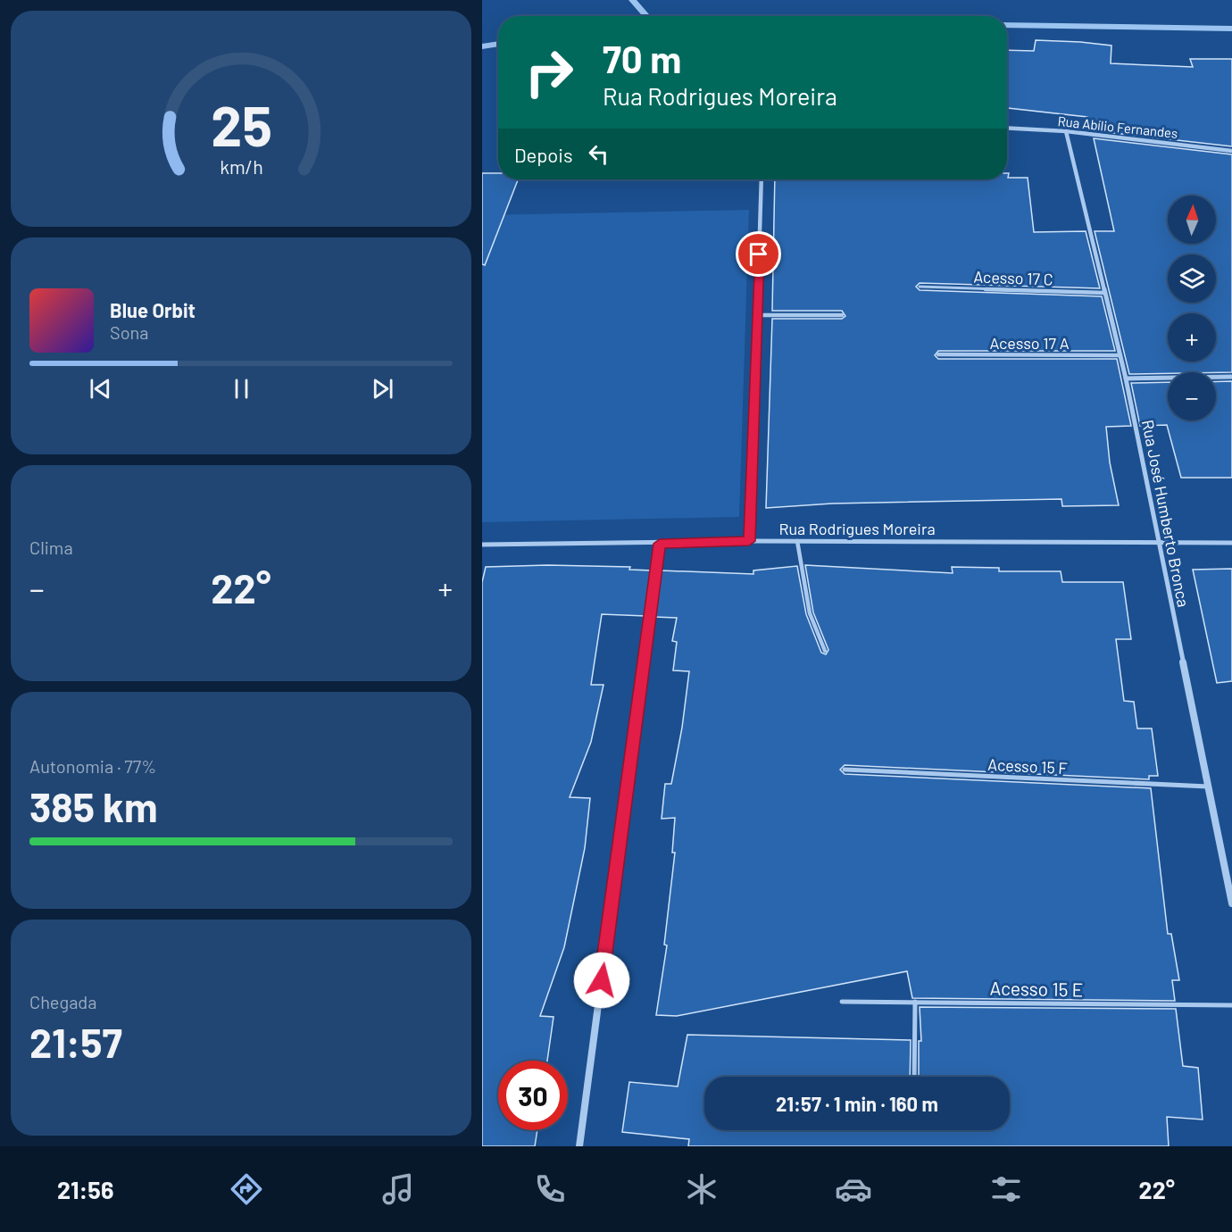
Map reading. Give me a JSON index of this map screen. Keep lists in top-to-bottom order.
{
  "streets": {
    "street": ["Rua Abílio Fernandes", "Rua José Humberto Bronca", "Rua Rodrigues Moreira"],
    "lane": [
      "Acesso 17 C",
      "Acesso 17 A",
      "Acesso 15 F",
      "Acesso 15 E"
    ]
  },
  "crossings": [
    ["Rua Abílio Fernandes", "Rua José Humberto Bronca"],
    ["Acesso 17 C", "Rua José Humberto Bronca"],
    ["Acesso 17 A", "Rua José Humberto Bronca"],
    ["Rua José Humberto Bronca", "Rua Rodrigues Moreira"],
    ["Rua José Humberto Bronca", "Acesso 15 F"]
  ],
  "north": "top",
  "page": {
    "turn": ["70 m", "Rua Rodrigues Moreira"],
    "then": "Depois",
    "map_buttons": ["+", "−"],
    "song": ["Blue Orbit", "Sona"],
    "tile": [
      "Clima",
      ["Autonomia · 77%", "385 km"],
      ["Chegada", "21:57"]
    ],
    "heat": ["−", "22°", "+"],
    "limit": "30",
    "trip": "21:57 · 1 min · 160 m",
    "tabs": ["21:56", "22°"],
    "gauge": ["25", "km/h"]
  }
}
